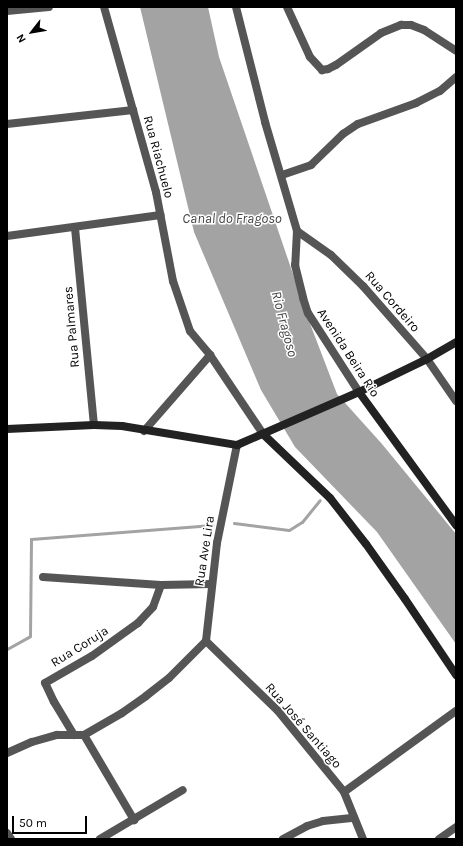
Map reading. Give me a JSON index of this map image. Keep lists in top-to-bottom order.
{
  "streets": {
    "main road": ["Avenida Beira Rio"],
    "street": [
      "Rua Riachuelo",
      "Rua Cordeiro",
      "Rua Palmares",
      "Rua Ave Lira",
      "Rua Coruja",
      "Rua José Santiago"
    ]
  },
  "crossings": [
    ["Rua Cordeiro", "Avenida Beira Rio"],
    ["Rua Ave Lira", "Rua José Santiago"]
  ],
  "water": ["Canal do Fragoso", "Rio Fragoso"],
  "scale_bar": "50 m",
  "north": "bottom left"
}
